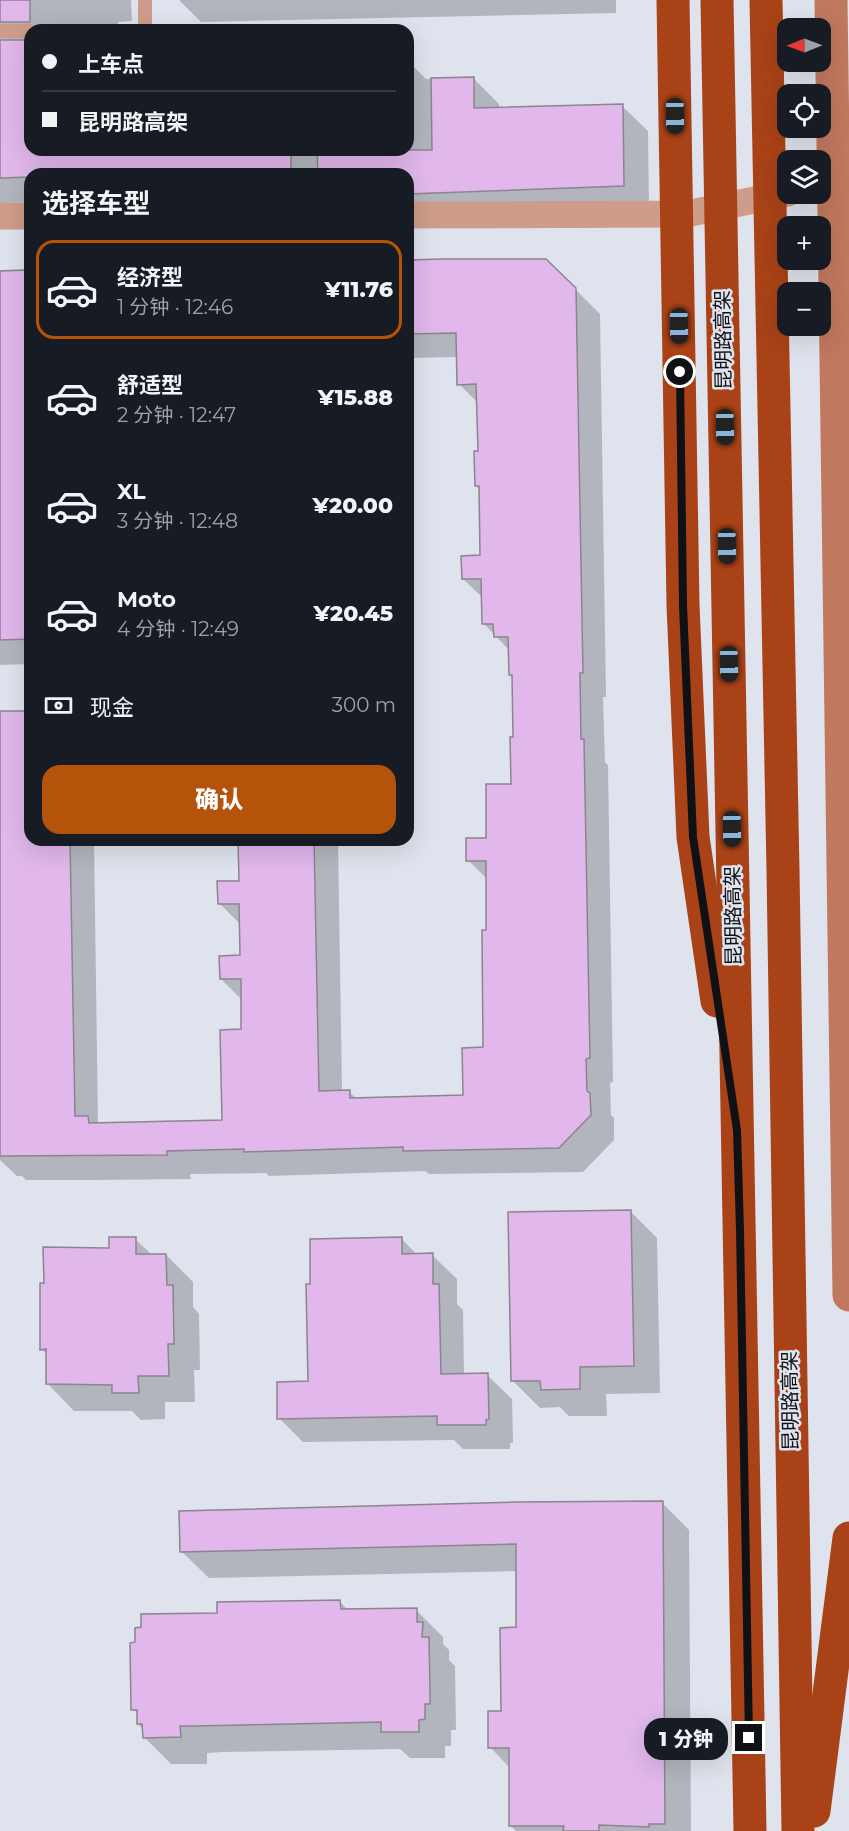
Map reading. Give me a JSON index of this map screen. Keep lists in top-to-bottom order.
{
  "streets": {
    "highway": ["昆明路高架"]
  },
  "north": "left",
  "page": {
    "map_buttons": ["+", "−"],
    "banner": ["上车点", "昆明路高架"],
    "heading": "选择车型",
    "list": [
      {
        "name": "经济型",
        "note": "1 分钟 · 12:46",
        "value": "¥11.76"
      },
      {
        "name": "舒适型",
        "note": "2 分钟 · 12:47",
        "value": "¥15.88"
      },
      {
        "name": "XL",
        "note": "3 分钟 · 12:48",
        "value": "¥20.00"
      },
      {
        "name": "Moto",
        "note": "4 分钟 · 12:49",
        "value": "¥20.45"
      }
    ],
    "pay": ["现金", "300 m"],
    "buttons": "确认",
    "bubble": "1 分钟"
  }
}
